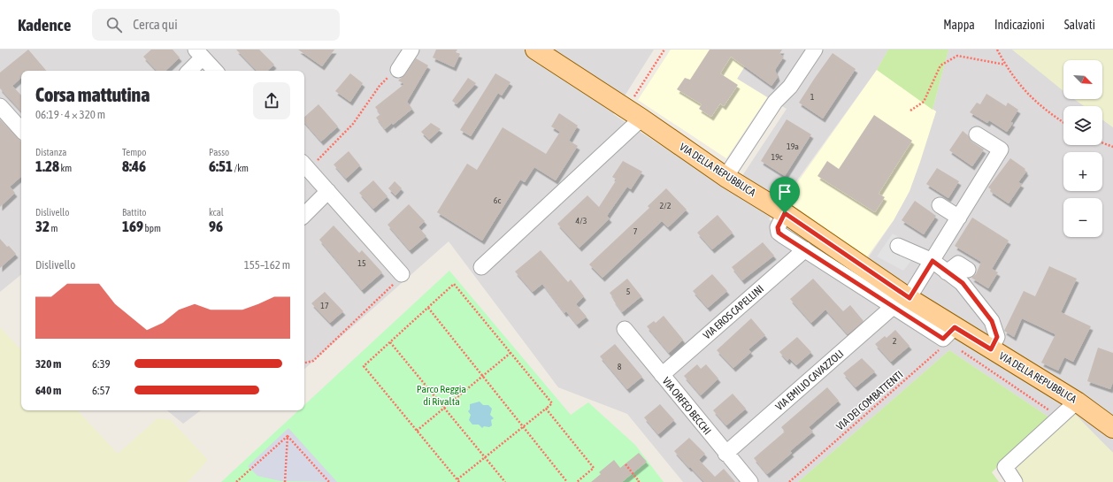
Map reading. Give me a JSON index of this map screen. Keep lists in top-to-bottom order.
{
  "streets": {
    "main road": ["VIA DELLA REPUBBLICA"],
    "street": ["VIA EROS CAPELLINI", "VIA EMILIO CAVAZZOLI", "VIA ORFEO BECCHI"],
    "path": ["VIA DEI COMBATTENTI"]
  },
  "crossings": [
    ["VIA DELLA REPUBBLICA", "VIA EMILIO CAVAZZOLI"],
    ["VIA EROS CAPELLINI", "VIA ORFEO BECCHI"],
    ["VIA EMILIO CAVAZZOLI", "VIA ORFEO BECCHI"]
  ],
  "parks": ["Parco Reggia di Rivalta"],
  "house_numbers": [
    "1",
    "19a",
    "19c",
    "6c",
    "2/2",
    "4/3",
    "7",
    "15",
    "5",
    "17",
    "2",
    "8"
  ],
  "north": "bottom right",
  "page": {
    "header": "Kadence",
    "search": "Cerca qui",
    "nav": ["Mappa", "Indicazioni", "Salvati"],
    "map_buttons": ["+", "−"],
    "heading": ["Corsa mattutina", "06:19 · 4 × 320 m"],
    "stats": [
      ["Distanza", "1.28 km"],
      ["Tempo", "8:46"],
      ["Passo", "6:51 /km"],
      ["Dislivello", "32 m"],
      ["Battito", "169 bpm"],
      ["kcal", "96"]
    ],
    "chart": ["Dislivello", "155–162 m"],
    "list": [
      {
        "name": "320 m",
        "note": "6:39"
      },
      {
        "name": "640 m",
        "note": "6:57"
      }
    ]
  }
}
